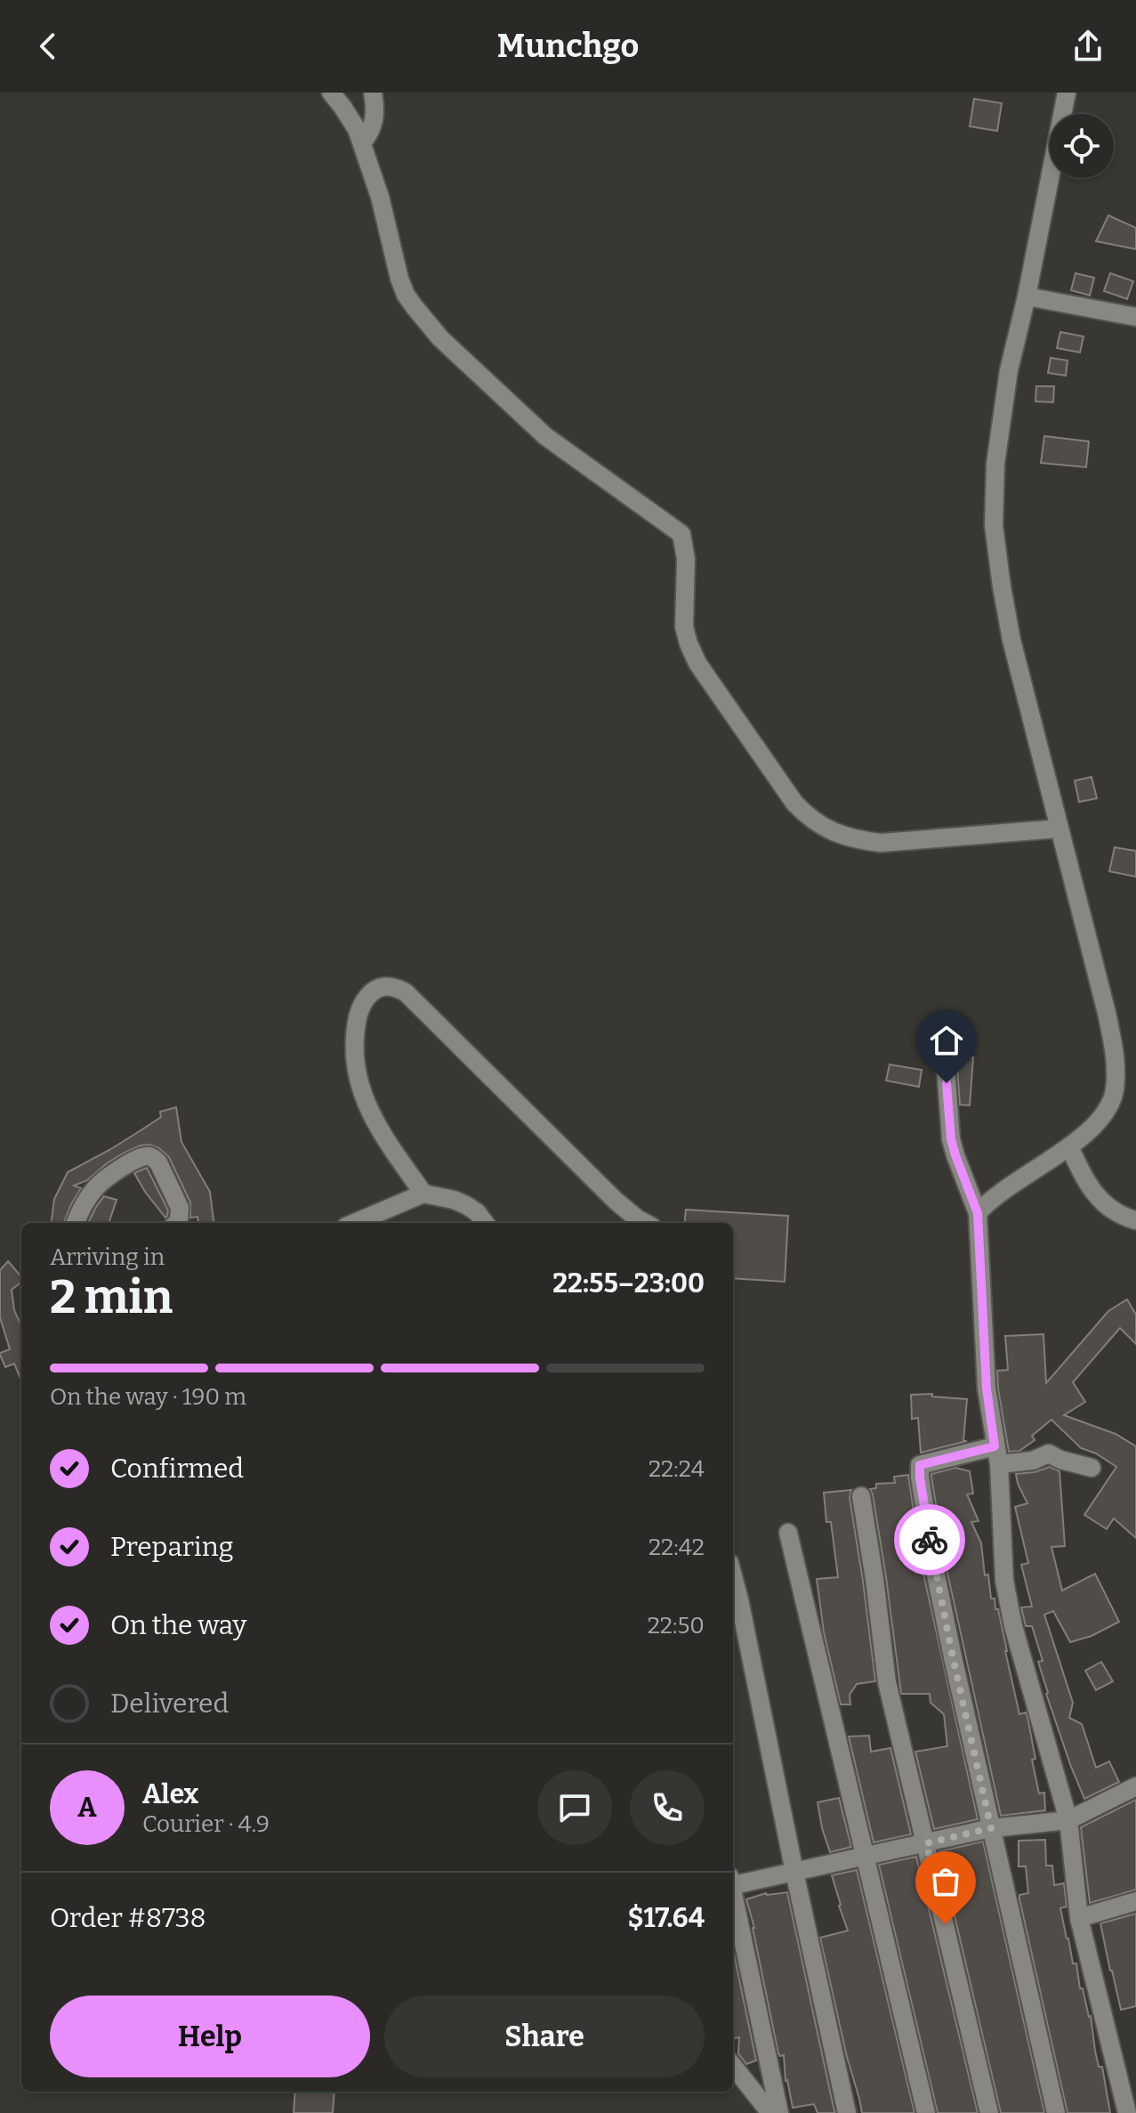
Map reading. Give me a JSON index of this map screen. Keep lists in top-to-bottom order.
{
  "page": {
    "header": "Munchgo",
    "heading": ["2 min", "Arriving in", "22:55–23:00"],
    "panel": [
      "Alex",
      "Courier · 4.9",
      "Order #8738",
      "$17.64"
    ],
    "bar": "On the way · 190 m",
    "list": [
      ["Confirmed", "22:24"],
      ["Preparing", "22:42"],
      ["On the way", "22:50"],
      "Delivered"
    ],
    "round": "A",
    "buttons": ["Help", "Share"]
  }
}
